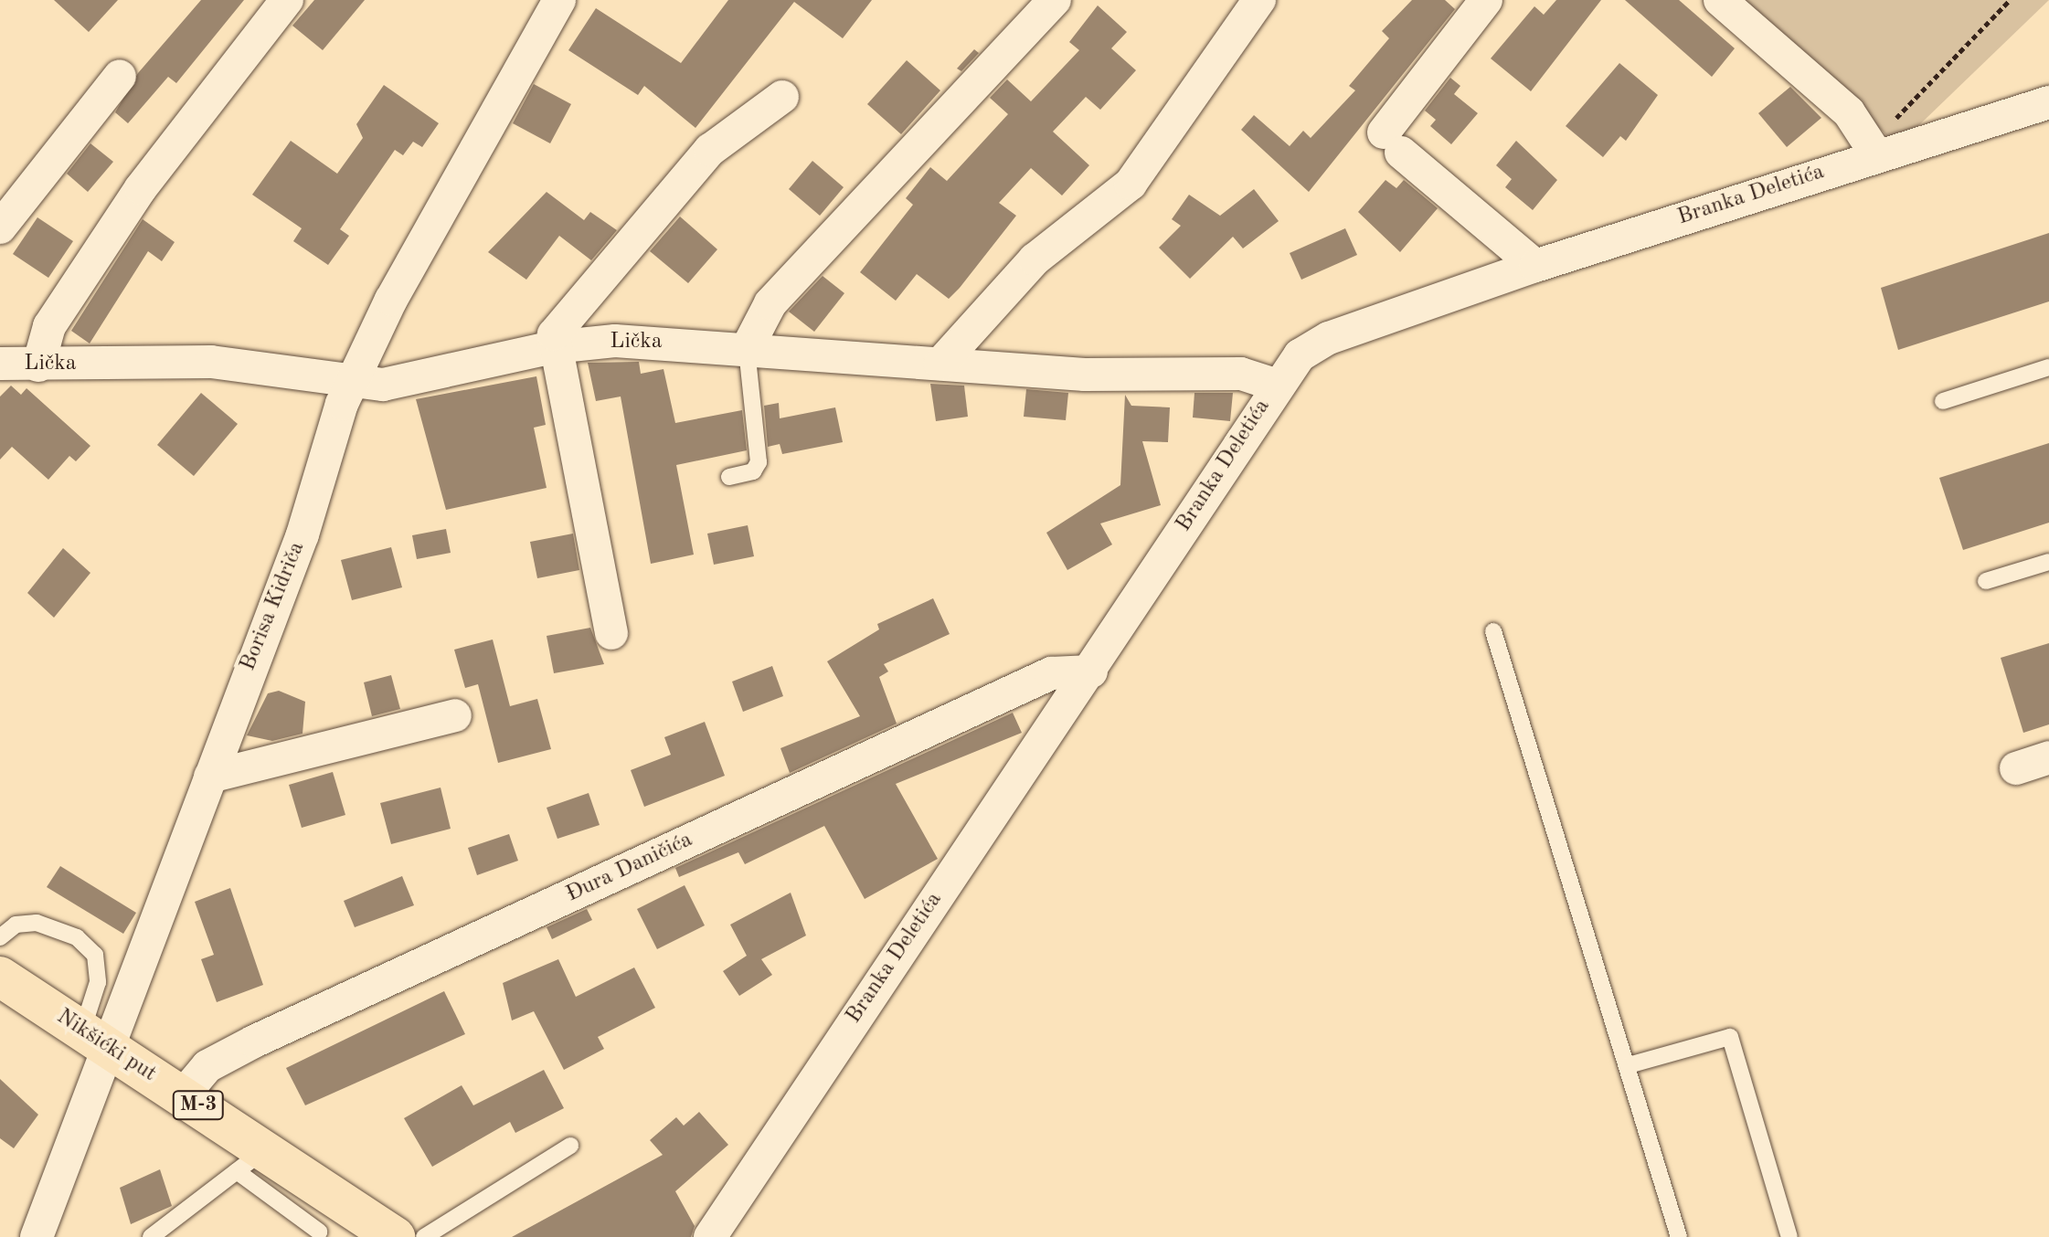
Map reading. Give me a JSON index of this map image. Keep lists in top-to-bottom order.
{
  "streets": {
    "main road": ["Nikšićki put", "M-3"],
    "street": [
      "Branka Deletića",
      "Lička",
      "Borisa Kidriča",
      "Đura Daničića"
    ]
  },
  "crossings": [
    ["Branka Deletića", "Lička"],
    ["Branka Deletića", "Đura Daničića"],
    ["Lička", "Borisa Kidriča"],
    ["Borisa Kidriča", "Nikšićki put"],
    ["Đura Daničića", "Nikšićki put"]
  ]
}
